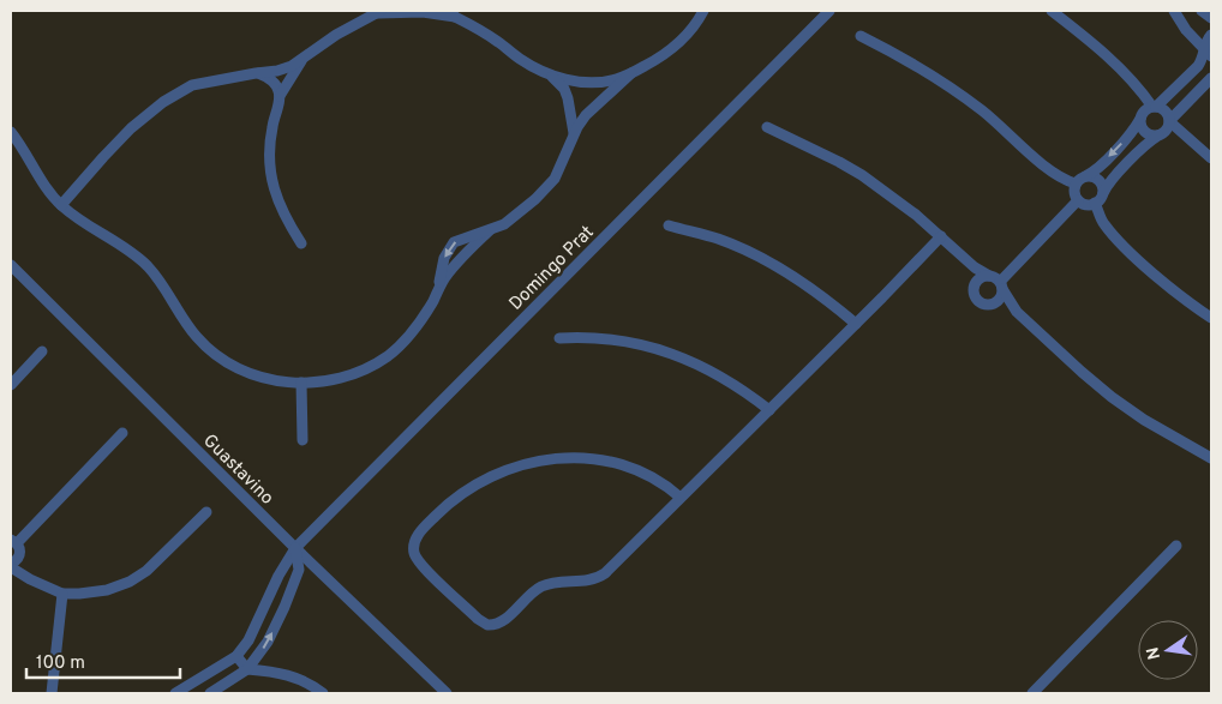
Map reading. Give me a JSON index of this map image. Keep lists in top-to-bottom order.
{
  "streets": {
    "street": ["Domingo Prat", "Guastavino"]
  },
  "crossings": [
    ["Domingo Prat", "Guastavino"]
  ],
  "scale_bar": "100 m",
  "north": "left"
}
